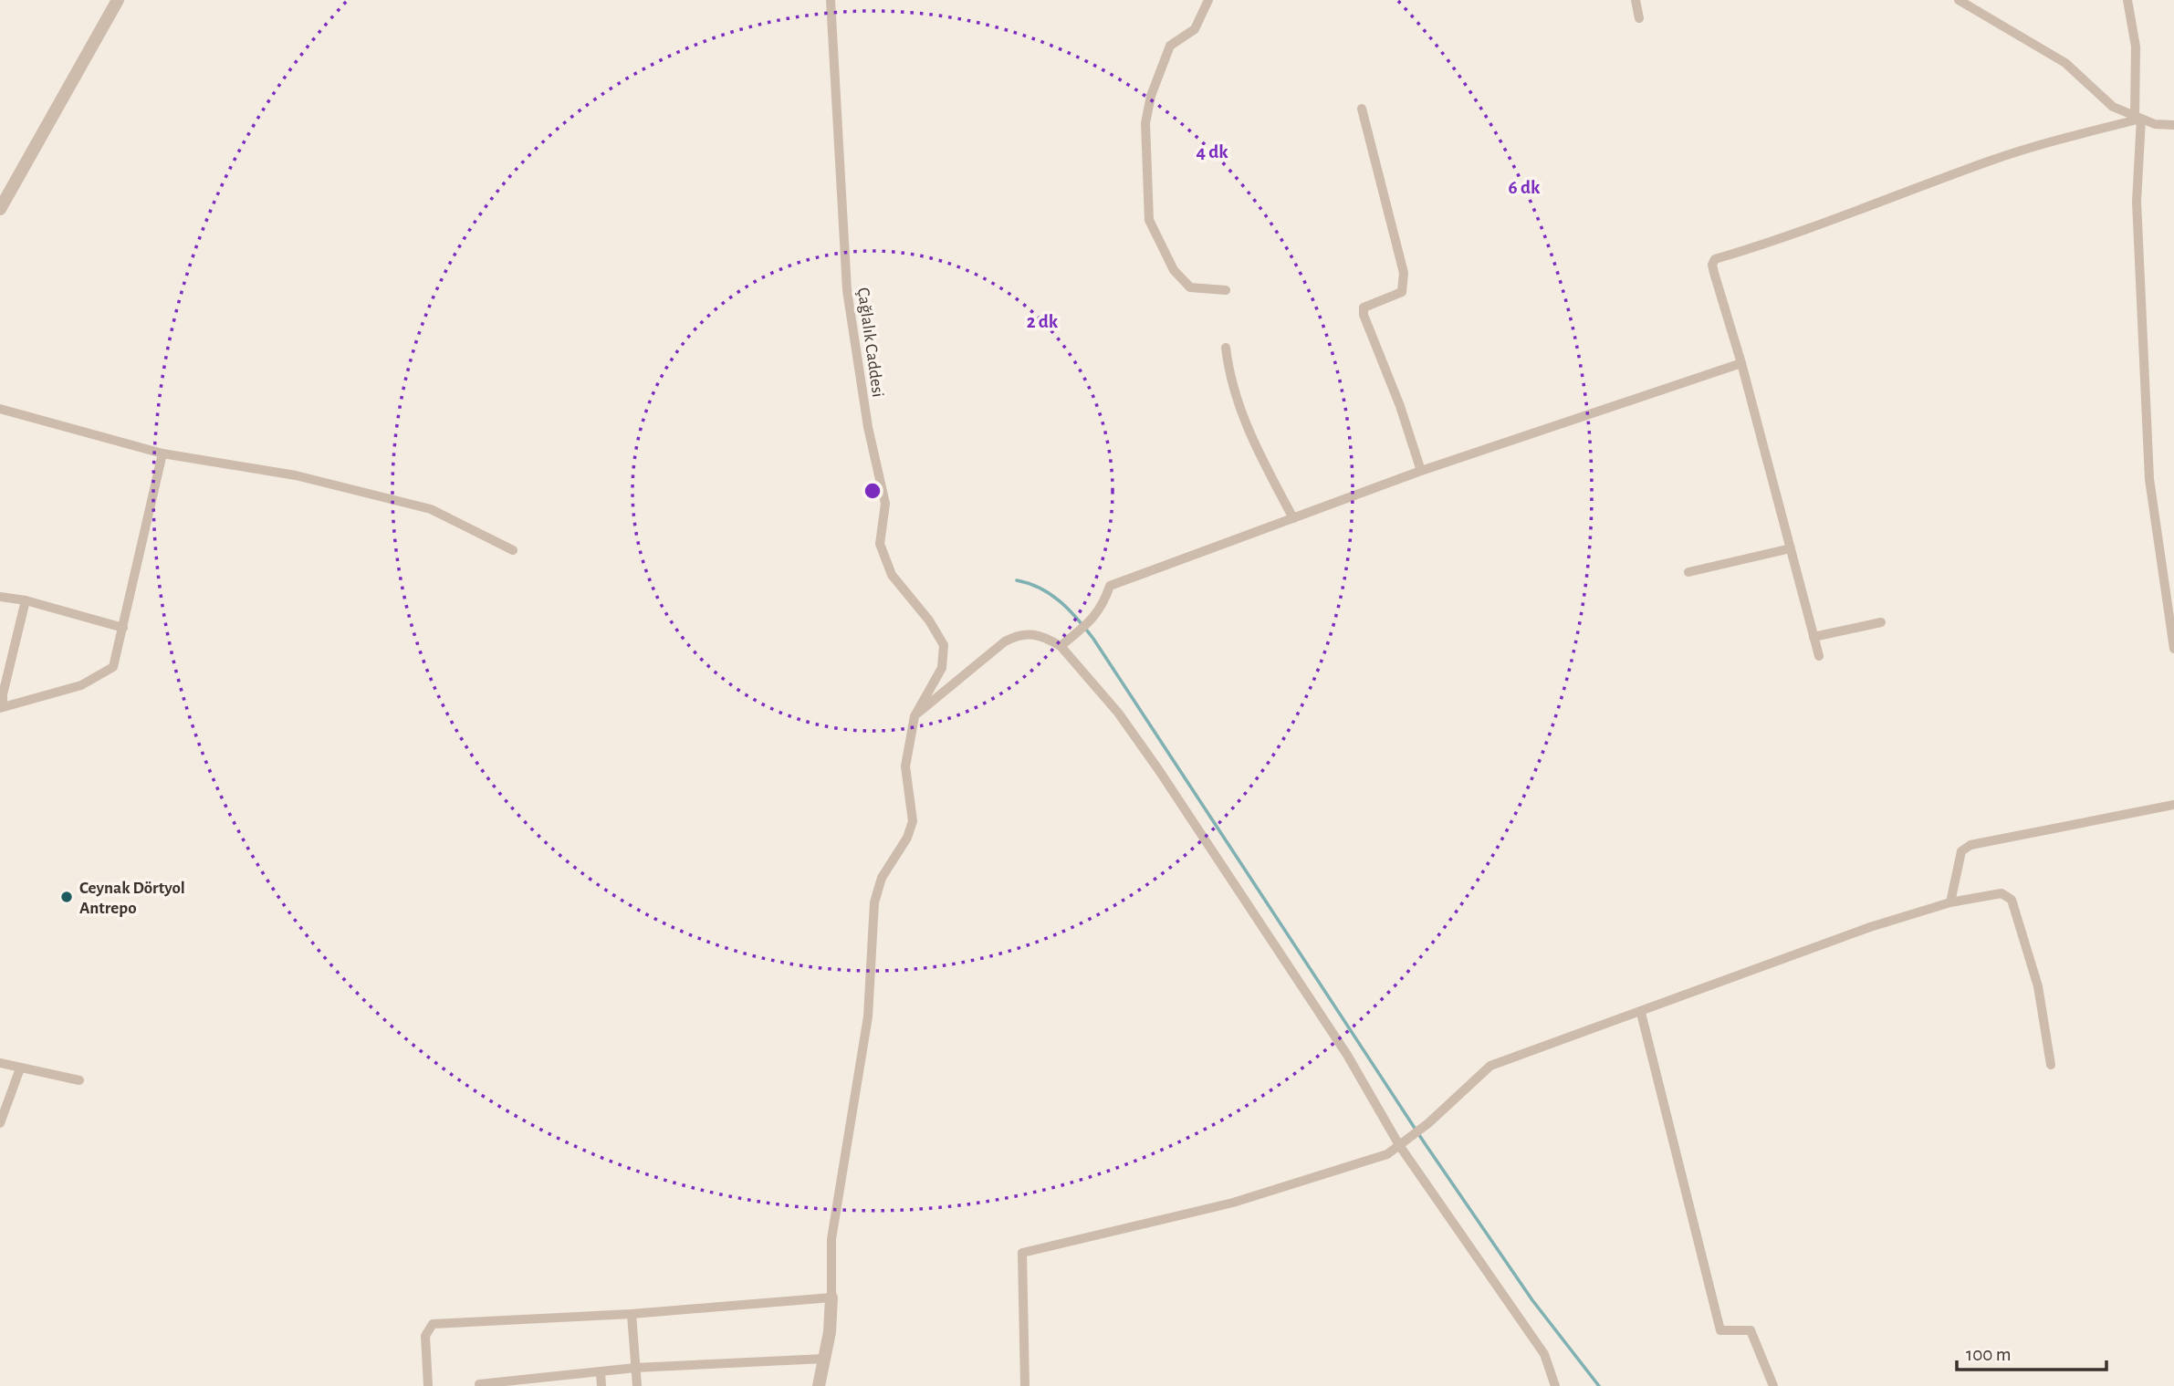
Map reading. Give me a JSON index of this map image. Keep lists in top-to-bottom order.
{
  "streets": {
    "street": ["Çağlalık Caddesi"]
  },
  "places": ["Ceynak Dörtyol Antrepo"],
  "scale_bar": "100 m",
  "rings": ["4 dk", "6 dk", "2 dk"]
}
